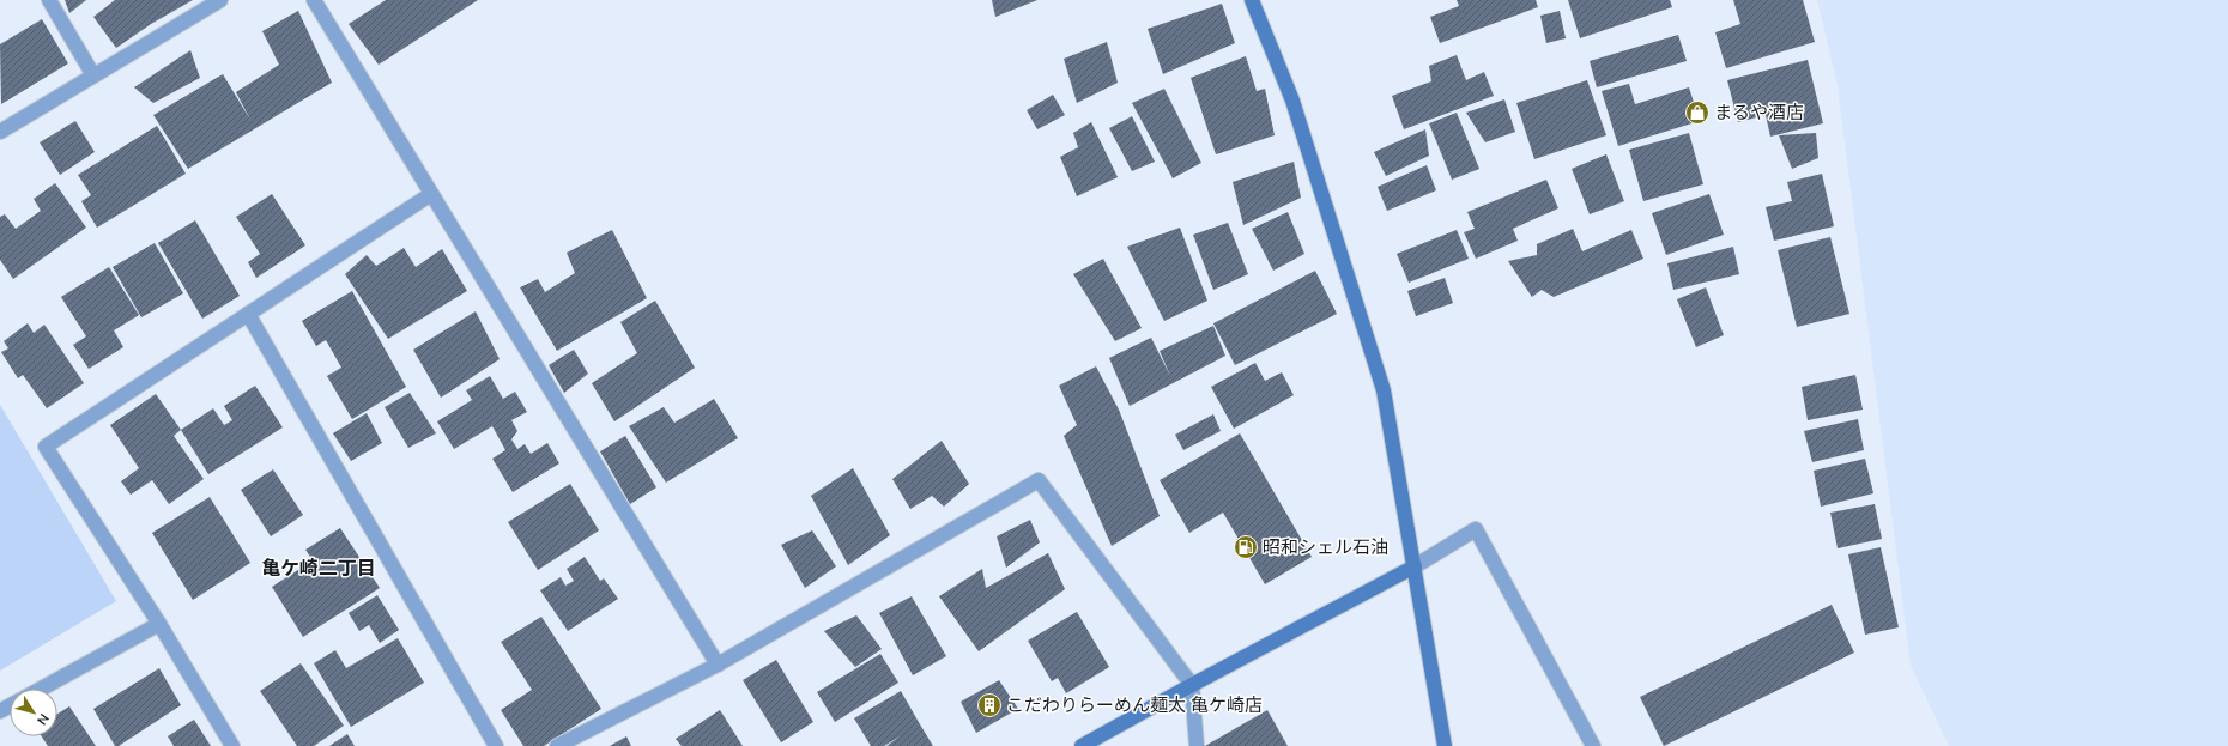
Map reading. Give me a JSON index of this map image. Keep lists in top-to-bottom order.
{
  "districts": ["亀ケ崎二丁目"],
  "places": {
    "shop": ["まるや酒店"],
    "fuel station": ["昭和シェル石油"],
    "building": ["こだわりらーめん麺太 亀ケ崎店"]
  },
  "north": "bottom right"
}
